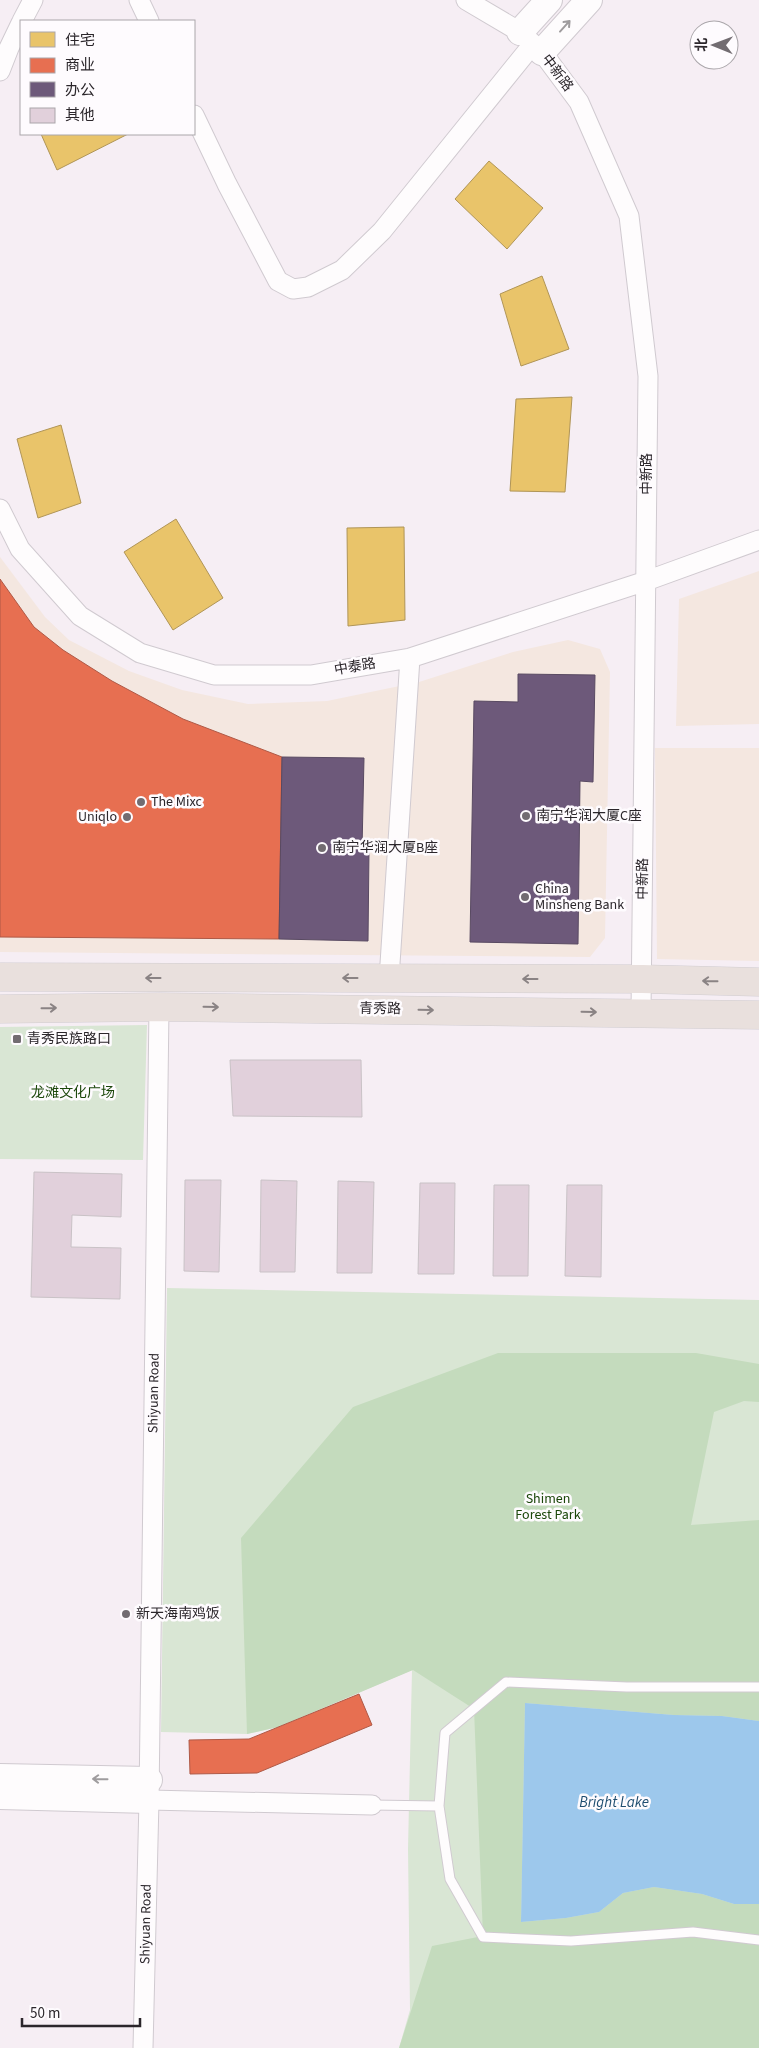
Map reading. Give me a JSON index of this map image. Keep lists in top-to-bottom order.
{
  "streets": {
    "main road": ["青秀路"],
    "street": ["中新路", "中泰路", "Shiyuan Road"]
  },
  "crossings": [
    ["中新路", "中泰路"],
    ["中新路", "青秀路"],
    ["青秀路", "Shiyuan Road"]
  ],
  "water": ["Bright Lake"],
  "parks": ["龙滩文化广场", "Shimen Forest Park"],
  "places": {
    "other": [
      "The Mixc",
      "南宁华润大厦C座",
      "Uniqlo",
      "南宁华润大厦B座",
      "China Minsheng Bank",
      "新天海南鸡饭"
    ],
    "transit": ["青秀民族路口"]
  },
  "legend": [
    "住宅",
    "商业",
    "办公",
    "其他"
  ],
  "scale_bar": "50 m",
  "north": "left"
}
